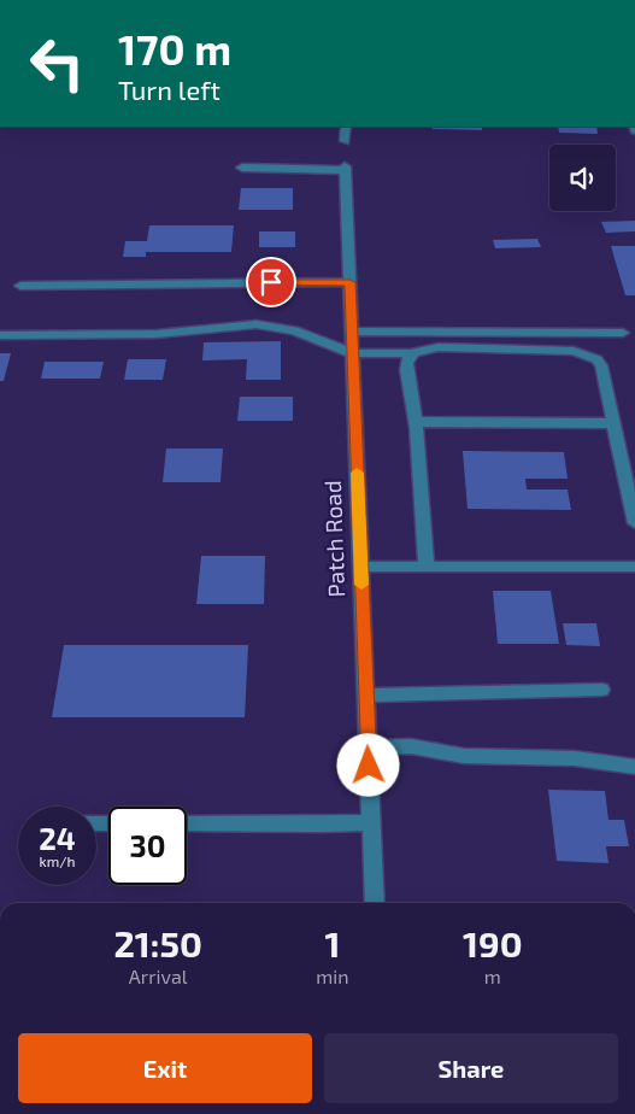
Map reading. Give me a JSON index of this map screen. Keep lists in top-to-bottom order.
{
  "streets": {
    "street": ["Patch Road"]
  },
  "page": {
    "turn": ["170 m", "Turn left"],
    "speed": "24 km/h",
    "limit": "30",
    "eta": [
      "21:50",
      "Arrival",
      "1",
      "min",
      "190",
      "m"
    ],
    "buttons": ["Exit", "Share"]
  }
}
